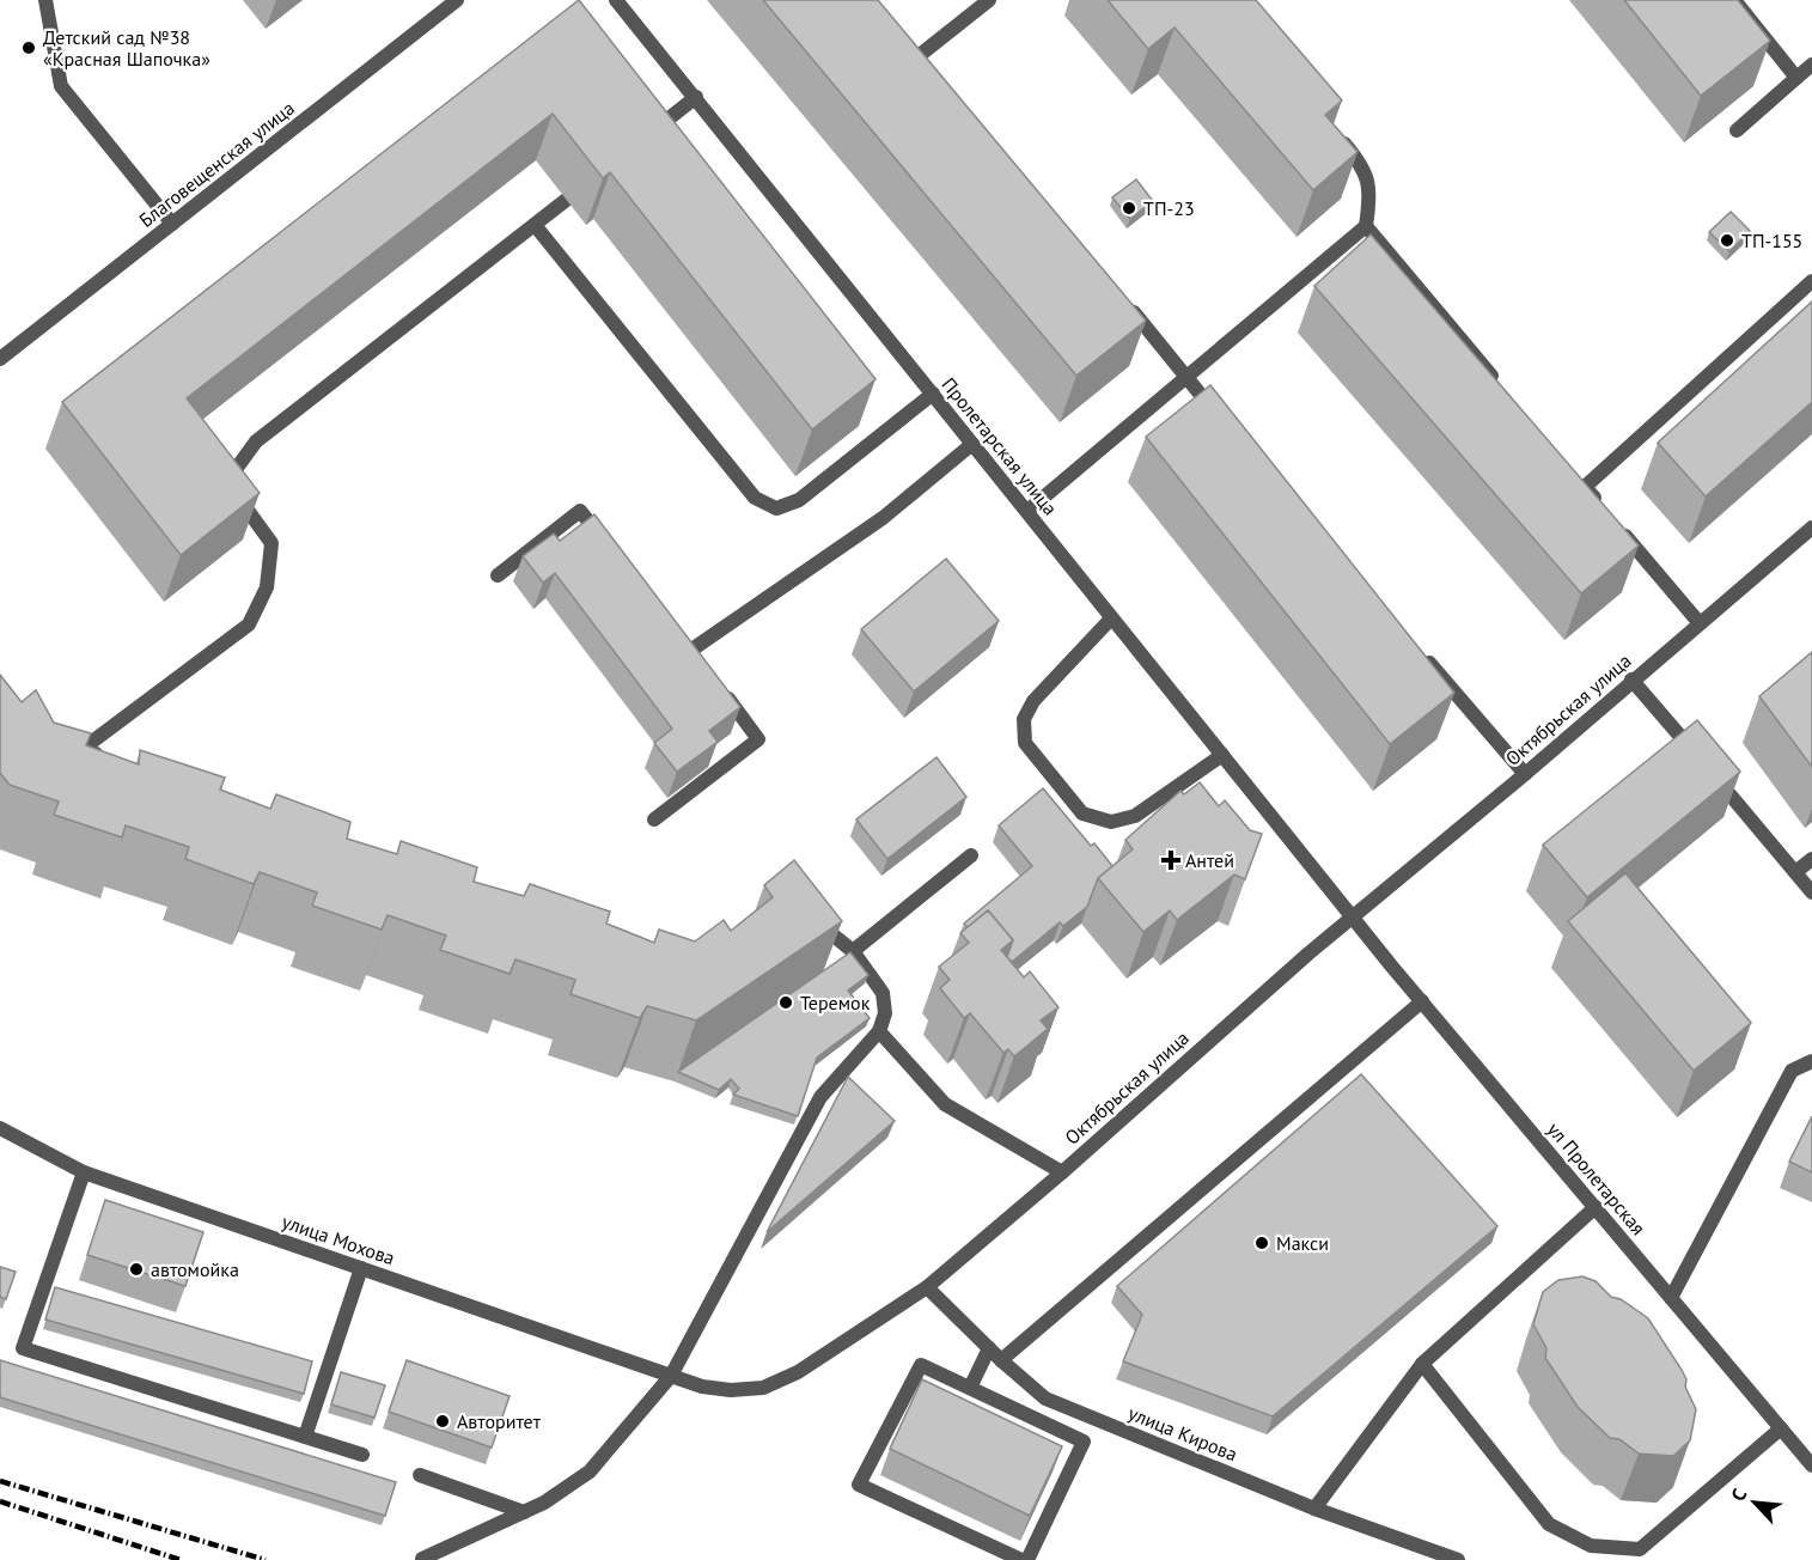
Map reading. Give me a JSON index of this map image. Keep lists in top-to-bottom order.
{
  "streets": {
    "street": [
      "Благовещенская улица",
      "Пролетарская улица",
      "Октябрьская улица",
      "ул Пролетарская",
      "улица Мохова",
      "улица Кирова"
    ]
  },
  "crossings": [
    ["Пролетарская улица", "Октябрьская улица"],
    ["Пролетарская улица", "ул Пролетарская"],
    ["Октябрьская улица", "ул Пролетарская"],
    ["Октябрьская улица", "улица Мохова"],
    ["Октябрьская улица", "улица Кирова"]
  ],
  "places": {
    "other": [
      "Детский сад №38 «Красная Шапочка»",
      "ТП-23",
      "ТП-155",
      "Теремок",
      "Макси",
      "автомойка",
      "Авторитет"
    ],
    "health": ["Антей"]
  },
  "north": "top left"
}
